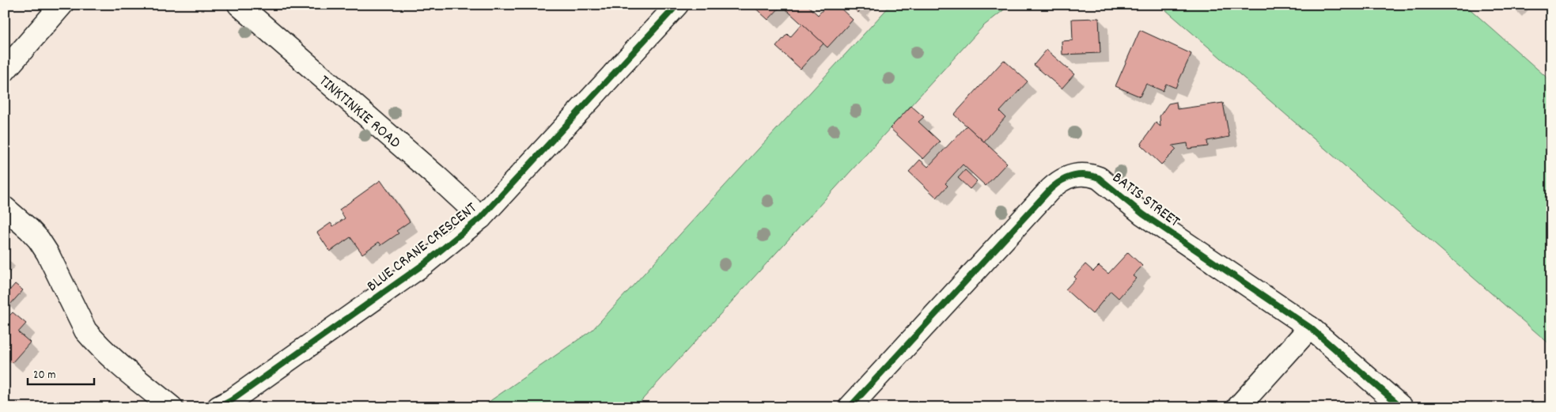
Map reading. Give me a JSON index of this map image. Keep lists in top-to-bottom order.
{
  "streets": {
    "street": ["TINKTINKIE ROAD", "BATIS STREET", "BLUE CRANE CRESCENT"]
  },
  "crossings": [
    ["TINKTINKIE ROAD", "BLUE CRANE CRESCENT"]
  ],
  "scale_bar": "20 m"
}
